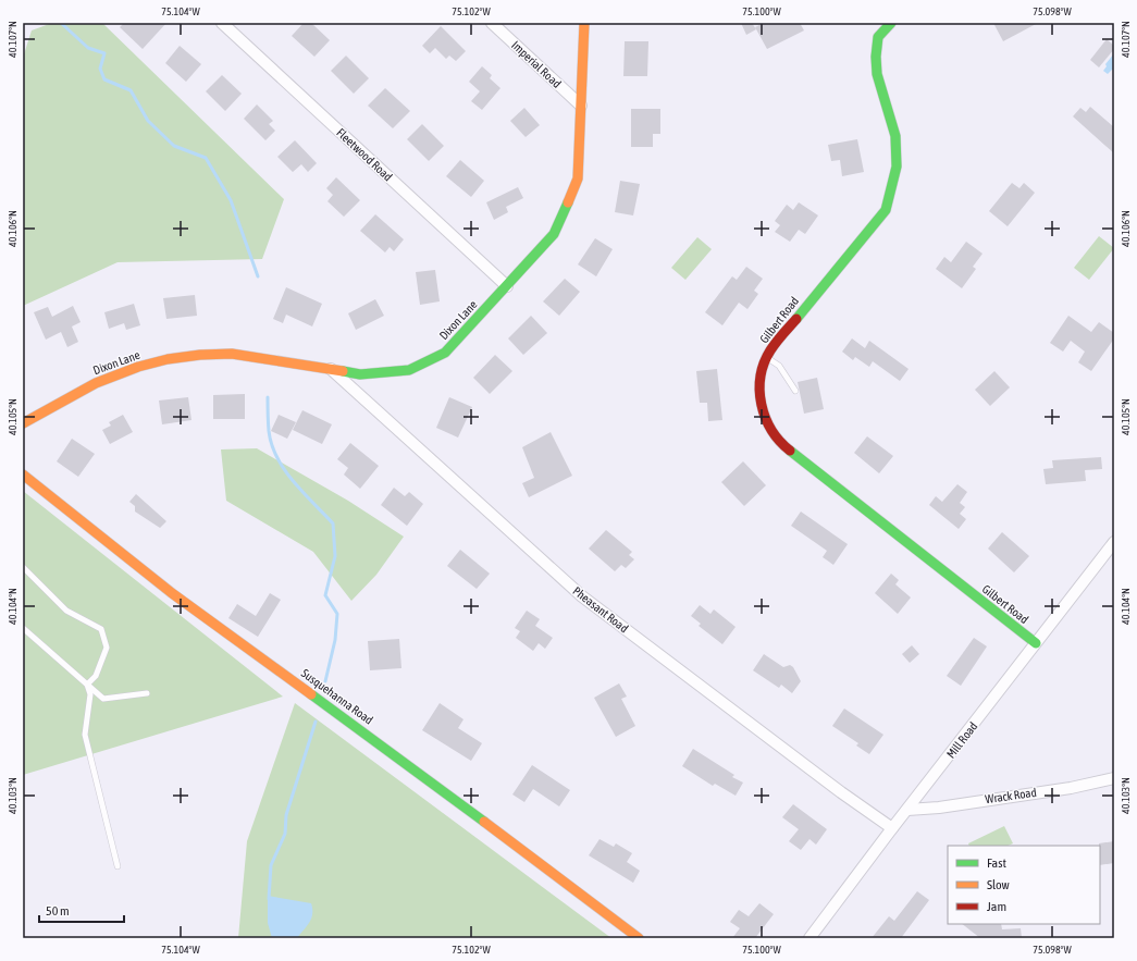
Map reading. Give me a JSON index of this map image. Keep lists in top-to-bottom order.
{
  "streets": {
    "street": [
      "Imperial Road",
      "Fleetwood Road",
      "Dixon Lane",
      "Gilbert Road",
      "Pheasant Road",
      "Susquehanna Road",
      "Mill Road",
      "Wrack Road"
    ]
  },
  "crossings": [
    ["Imperial Road", "Dixon Lane"],
    ["Fleetwood Road", "Dixon Lane"],
    ["Dixon Lane", "Pheasant Road"],
    ["Gilbert Road", "Mill Road"],
    ["Pheasant Road", "Mill Road"],
    ["Mill Road", "Wrack Road"]
  ],
  "legend": ["Fast", "Slow", "Jam"],
  "scale_bar": "50 m",
  "coordinates": [
    "75.104°W",
    "75.102°W",
    "75.100°W",
    "75.098°W",
    "40.107°N",
    "40.106°N",
    "40.105°N",
    "40.104°N",
    "40.103°N"
  ]
}
